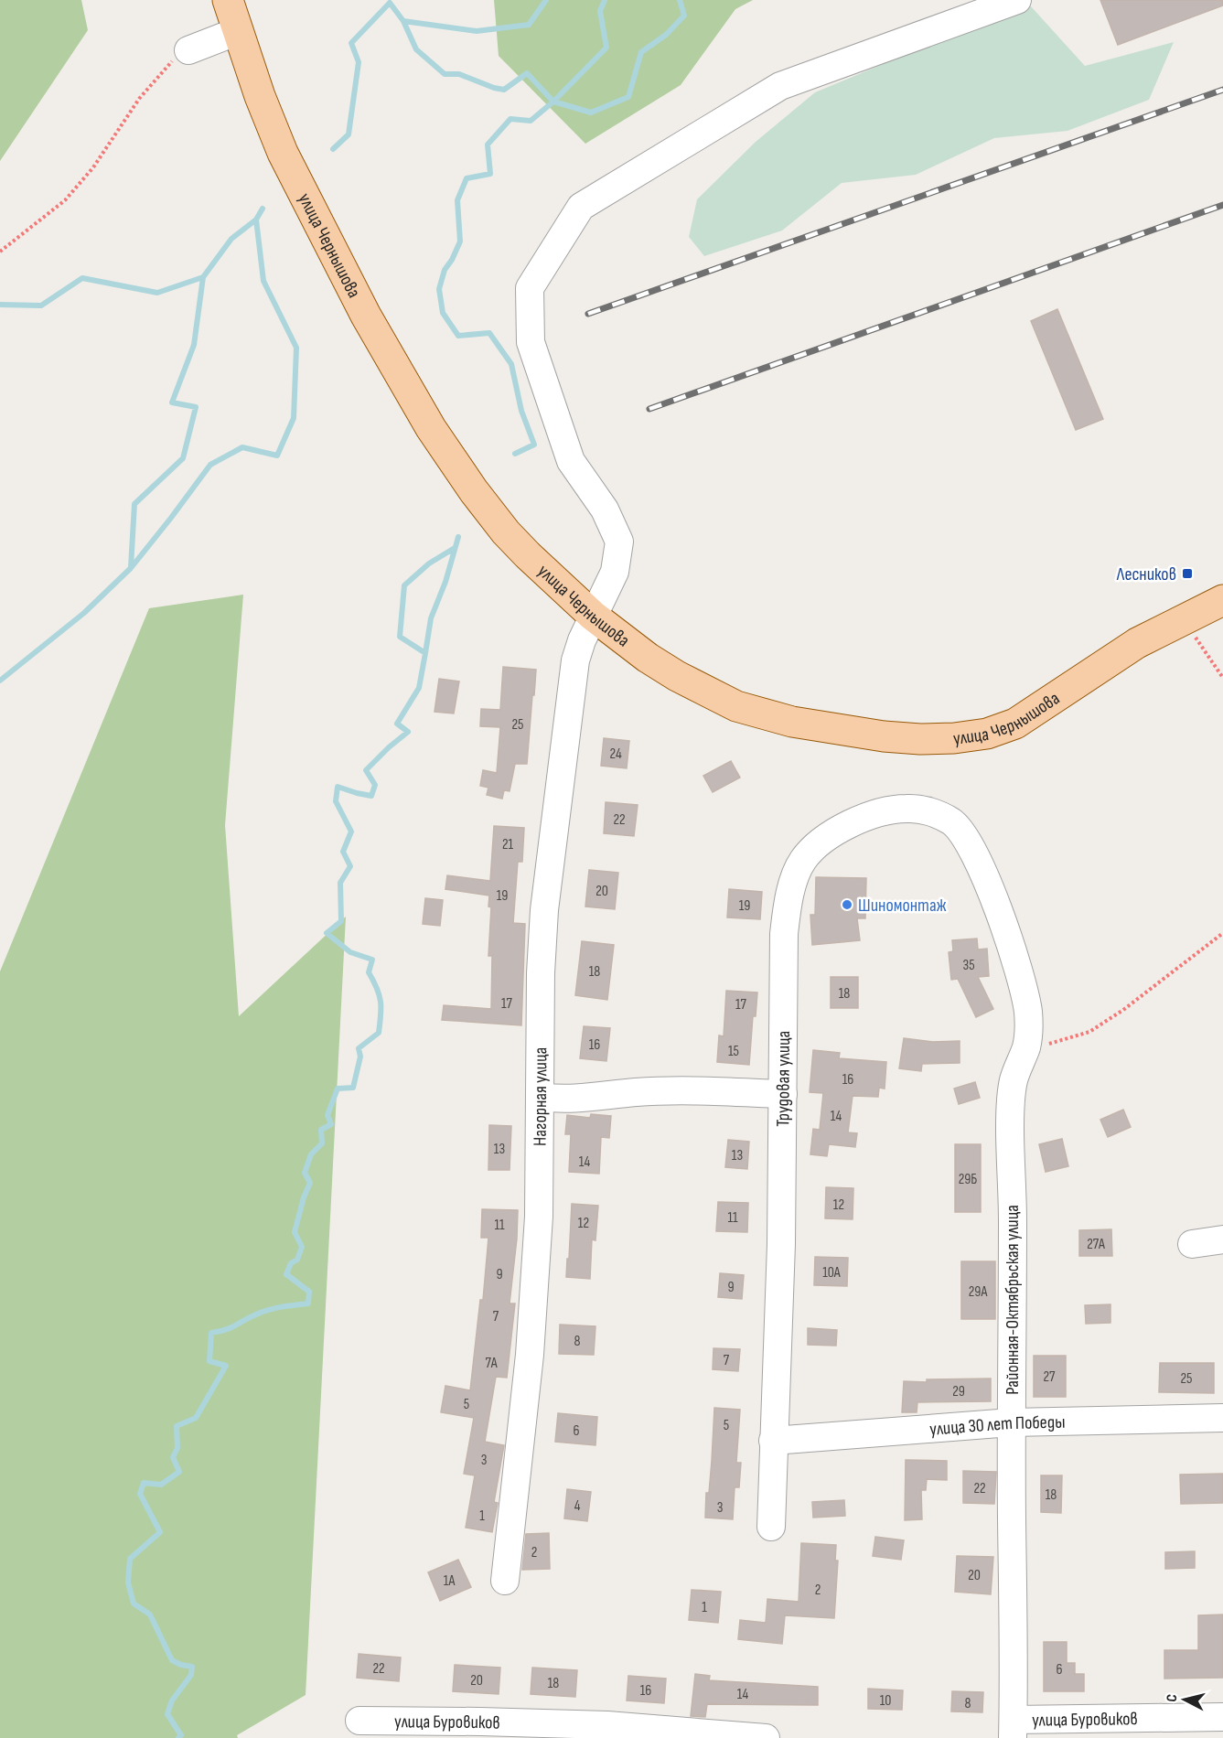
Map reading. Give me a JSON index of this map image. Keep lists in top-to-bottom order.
{
  "streets": {
    "main road": ["улица Чернышова"],
    "street": [
      "Трудовая улица",
      "Нагорная улица",
      "Районная-Октябрьская улица",
      "улица 30 лет Победы",
      "улица Буровиков"
    ]
  },
  "crossings": [
    ["улица Чернышова", "Нагорная улица"],
    ["Трудовая улица", "Районная-Октябрьская улица"],
    ["Трудовая улица", "улица 30 лет Победы"],
    ["Районная-Октябрьская улица", "улица 30 лет Победы"],
    ["Районная-Октябрьская улица", "улица Буровиков"]
  ],
  "places": {
    "transit": ["Лесников"],
    "other": ["Шиномонтаж"]
  },
  "house_numbers": [
    "25",
    "24",
    "22",
    "21",
    "20",
    "19",
    "19",
    "35",
    "18",
    "18",
    "17",
    "17",
    "16",
    "15",
    "16",
    "14",
    "13",
    "13",
    "14",
    "29Б",
    "12",
    "11",
    "12",
    "11",
    "27А",
    "10А",
    "9",
    "9",
    "29А",
    "7",
    "8",
    "7",
    "7А",
    "27",
    "25",
    "29",
    "5",
    "5",
    "6",
    "3",
    "22",
    "18",
    "4",
    "3",
    "1",
    "2",
    "20",
    "1А",
    "2",
    "1",
    "22",
    "6",
    "20",
    "18",
    "16",
    "14",
    "10",
    "8"
  ],
  "north": "left"
}
